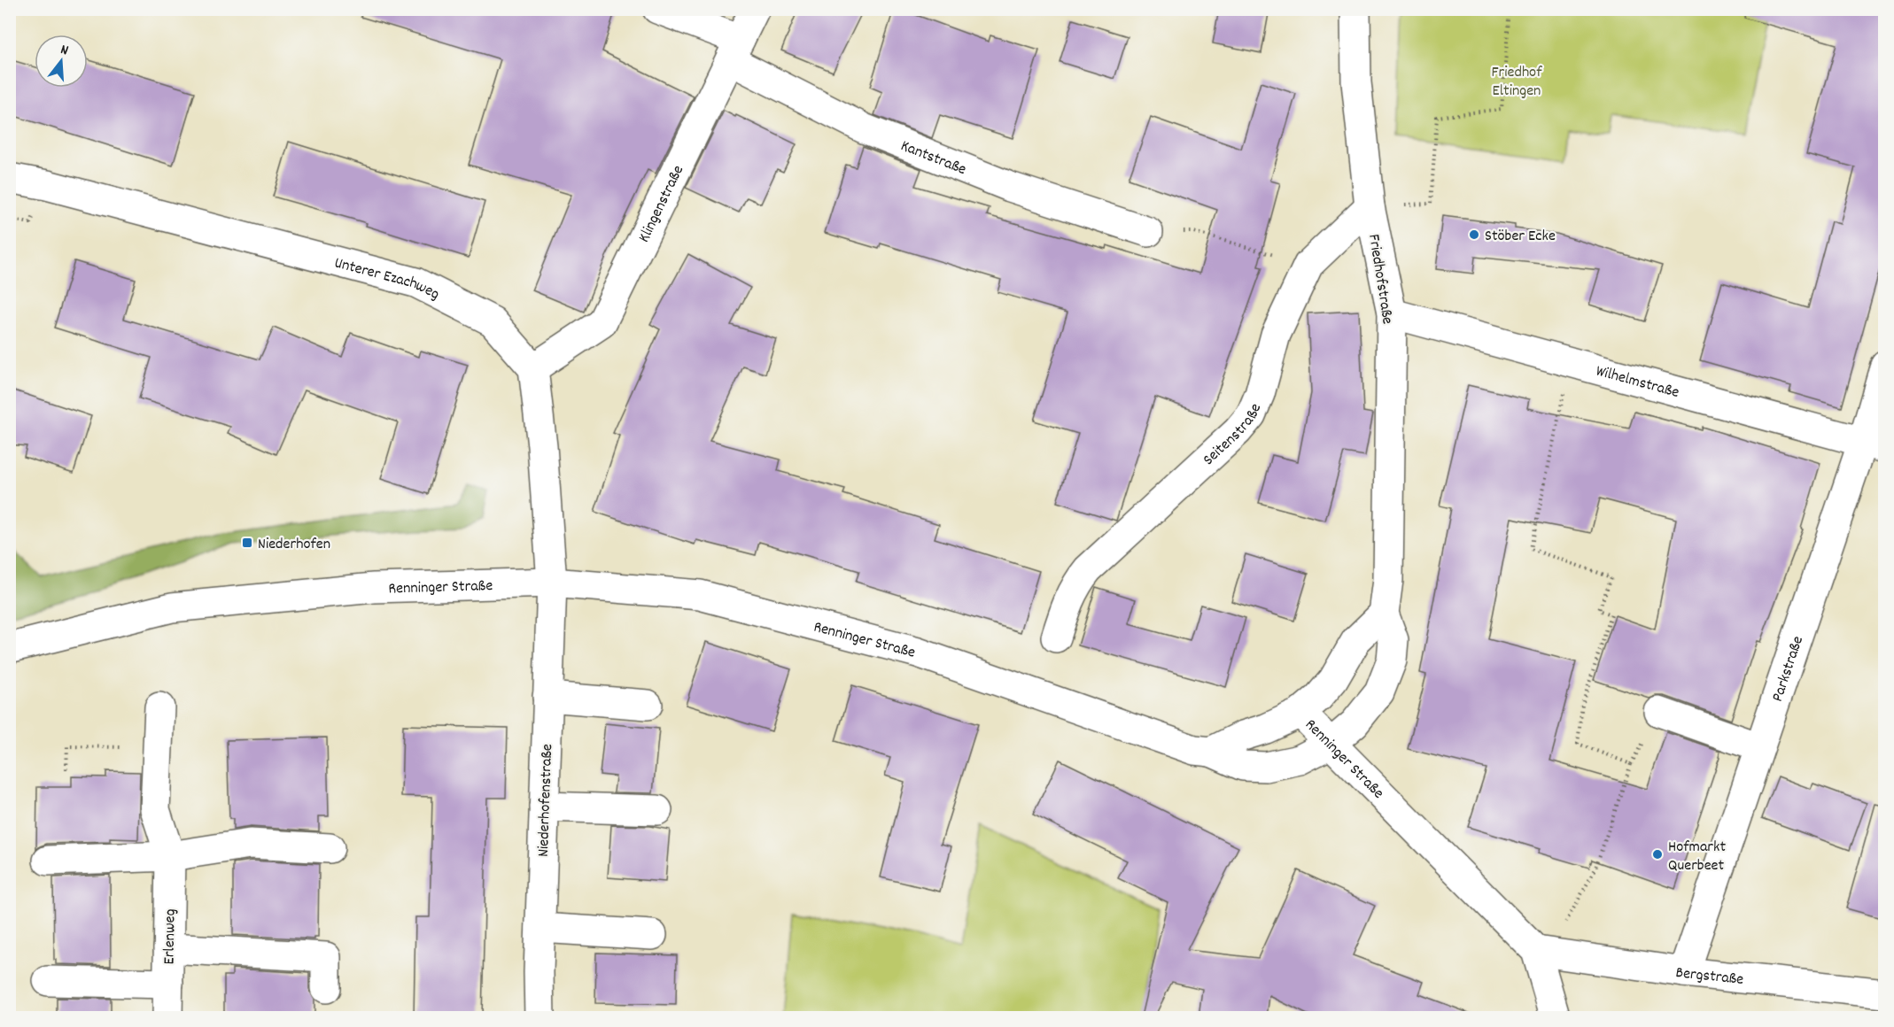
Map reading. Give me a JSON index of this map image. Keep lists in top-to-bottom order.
{
  "streets": {
    "street": [
      "Kantstraße",
      "Klingenstraße",
      "Unterer Ezachweg",
      "Friedhofstraße",
      "Wilhelmstraße",
      "Seitenstraße",
      "Renninger Straße",
      "Parkstraße",
      "Niederhofenstraße",
      "Erlenweg",
      "Bergstraße"
    ]
  },
  "crossings": [
    ["Kantstraße", "Klingenstraße"],
    ["Klingenstraße", "Unterer Ezachweg"],
    ["Friedhofstraße", "Wilhelmstraße"],
    ["Friedhofstraße", "Seitenstraße"],
    ["Friedhofstraße", "Renninger Straße"],
    ["Wilhelmstraße", "Parkstraße"],
    ["Renninger Straße", "Niederhofenstraße"],
    ["Renninger Straße", "Bergstraße"],
    ["Parkstraße", "Bergstraße"]
  ],
  "parks": ["Friedhof Eltingen"],
  "places": {
    "other": ["Stöber Ecke", "Hofmarkt Querbeet"],
    "transit": ["Niederhofen"]
  },
  "north": "top"
}
